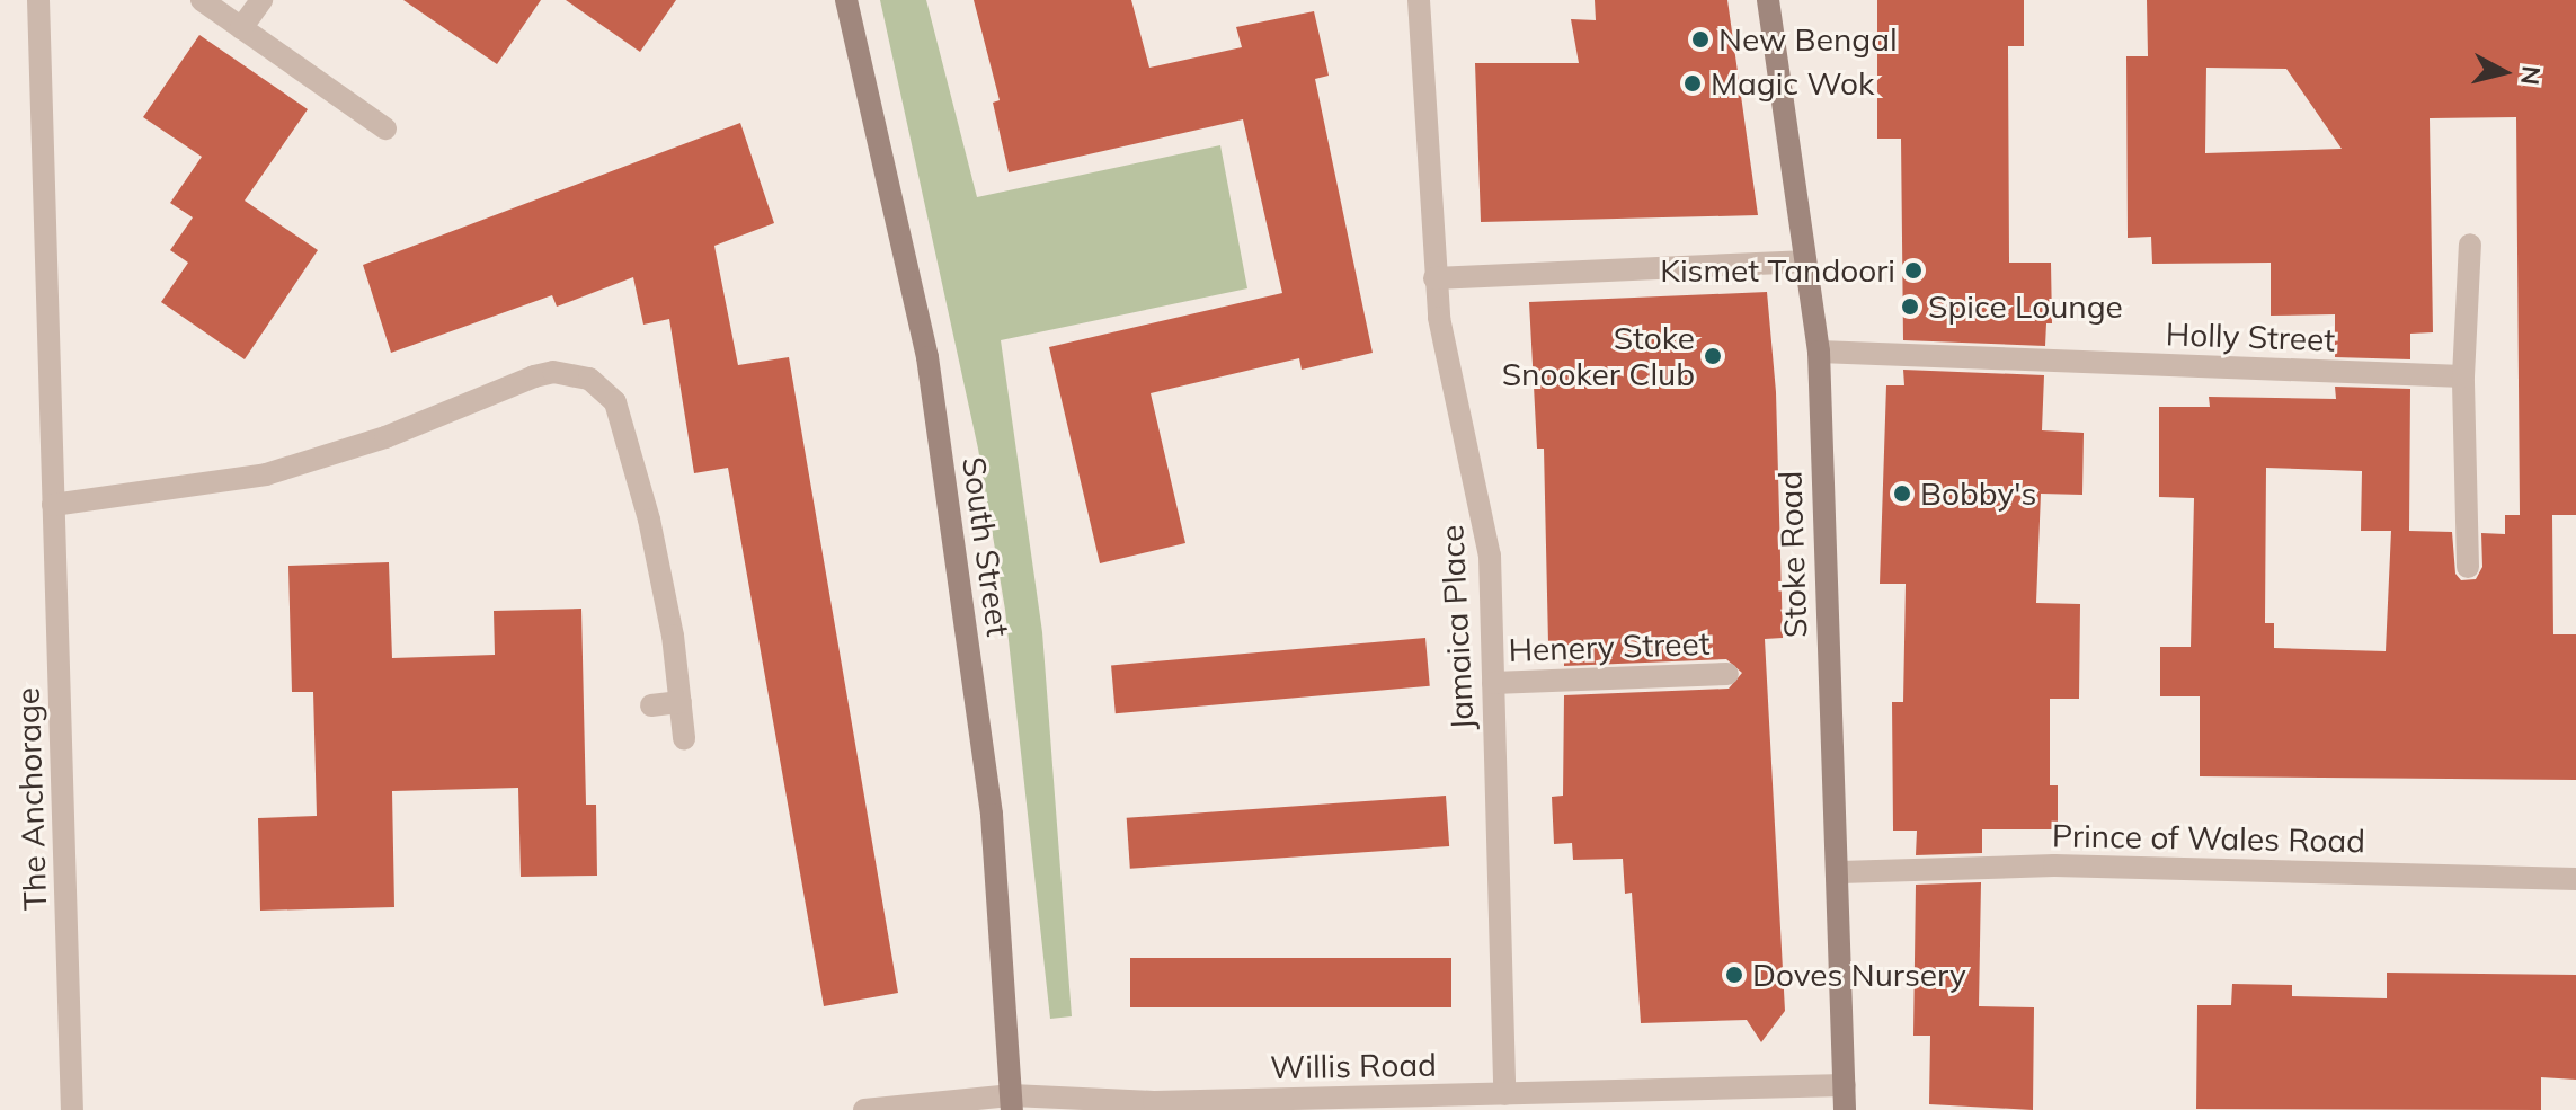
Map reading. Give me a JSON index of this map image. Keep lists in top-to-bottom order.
{
  "streets": {
    "street": [
      "Holly Street",
      "South Street",
      "Stoke Road",
      "Jamaica Place",
      "Henery Street",
      "The Anchorage",
      "Prince of Wales Road",
      "Willis Road"
    ]
  },
  "crossings": [
    ["Holly Street", "Stoke Road"],
    ["South Street", "Willis Road"],
    ["Stoke Road", "Prince of Wales Road"],
    ["Stoke Road", "Willis Road"],
    ["Jamaica Place", "Henery Street"],
    ["Jamaica Place", "Willis Road"]
  ],
  "places": [
    "New Bengal",
    "Magic Wok",
    "Kismet Tandoori",
    "Spice Lounge",
    "Stoke Snooker Club",
    "Bobby's",
    "Doves Nursery"
  ],
  "north": "right"
}
